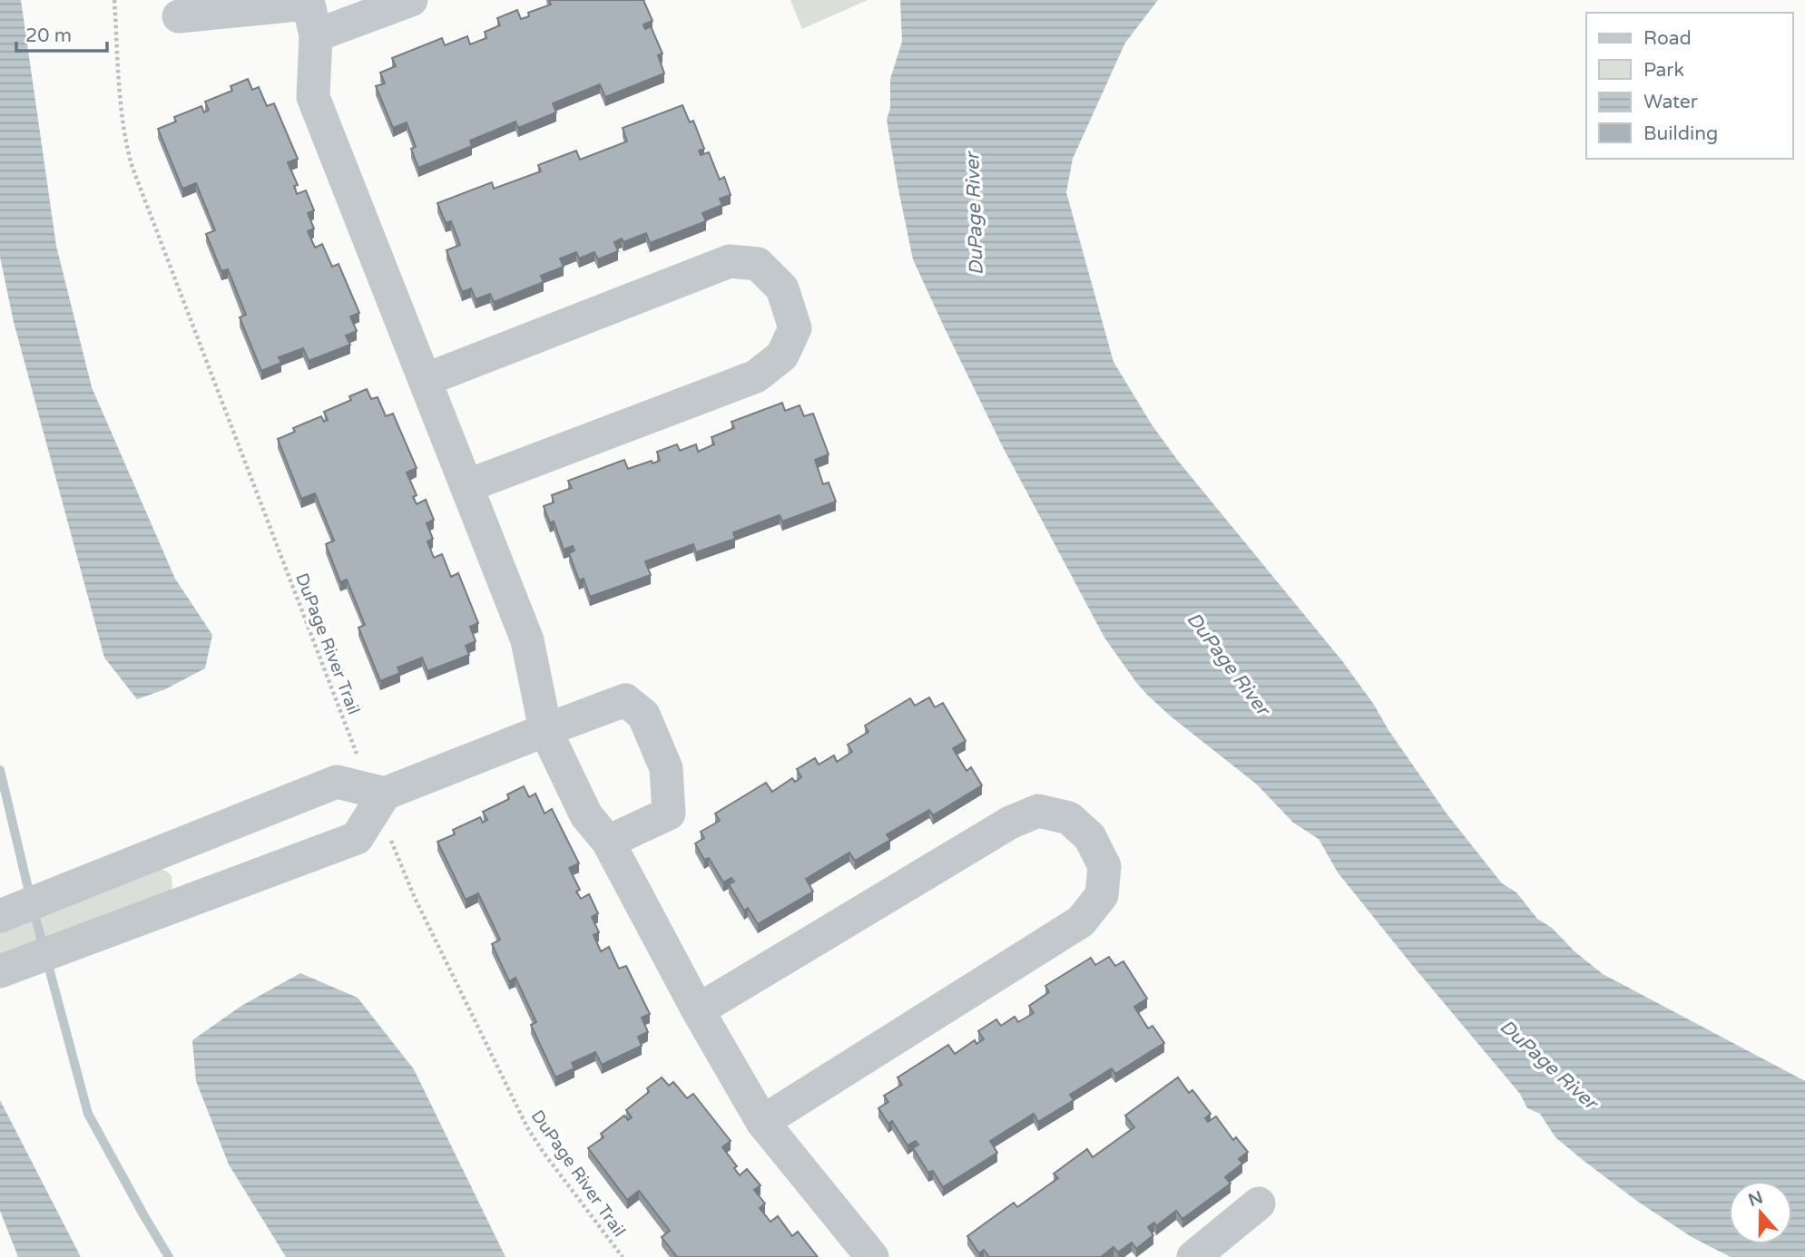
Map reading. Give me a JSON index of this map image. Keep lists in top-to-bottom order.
{
  "streets": {
    "path": ["DuPage River Trail"]
  },
  "water": ["DuPage River"],
  "legend": [
    "Road",
    "Park",
    "Water",
    "Building"
  ],
  "scale_bar": "20 m",
  "north": "top"
}
